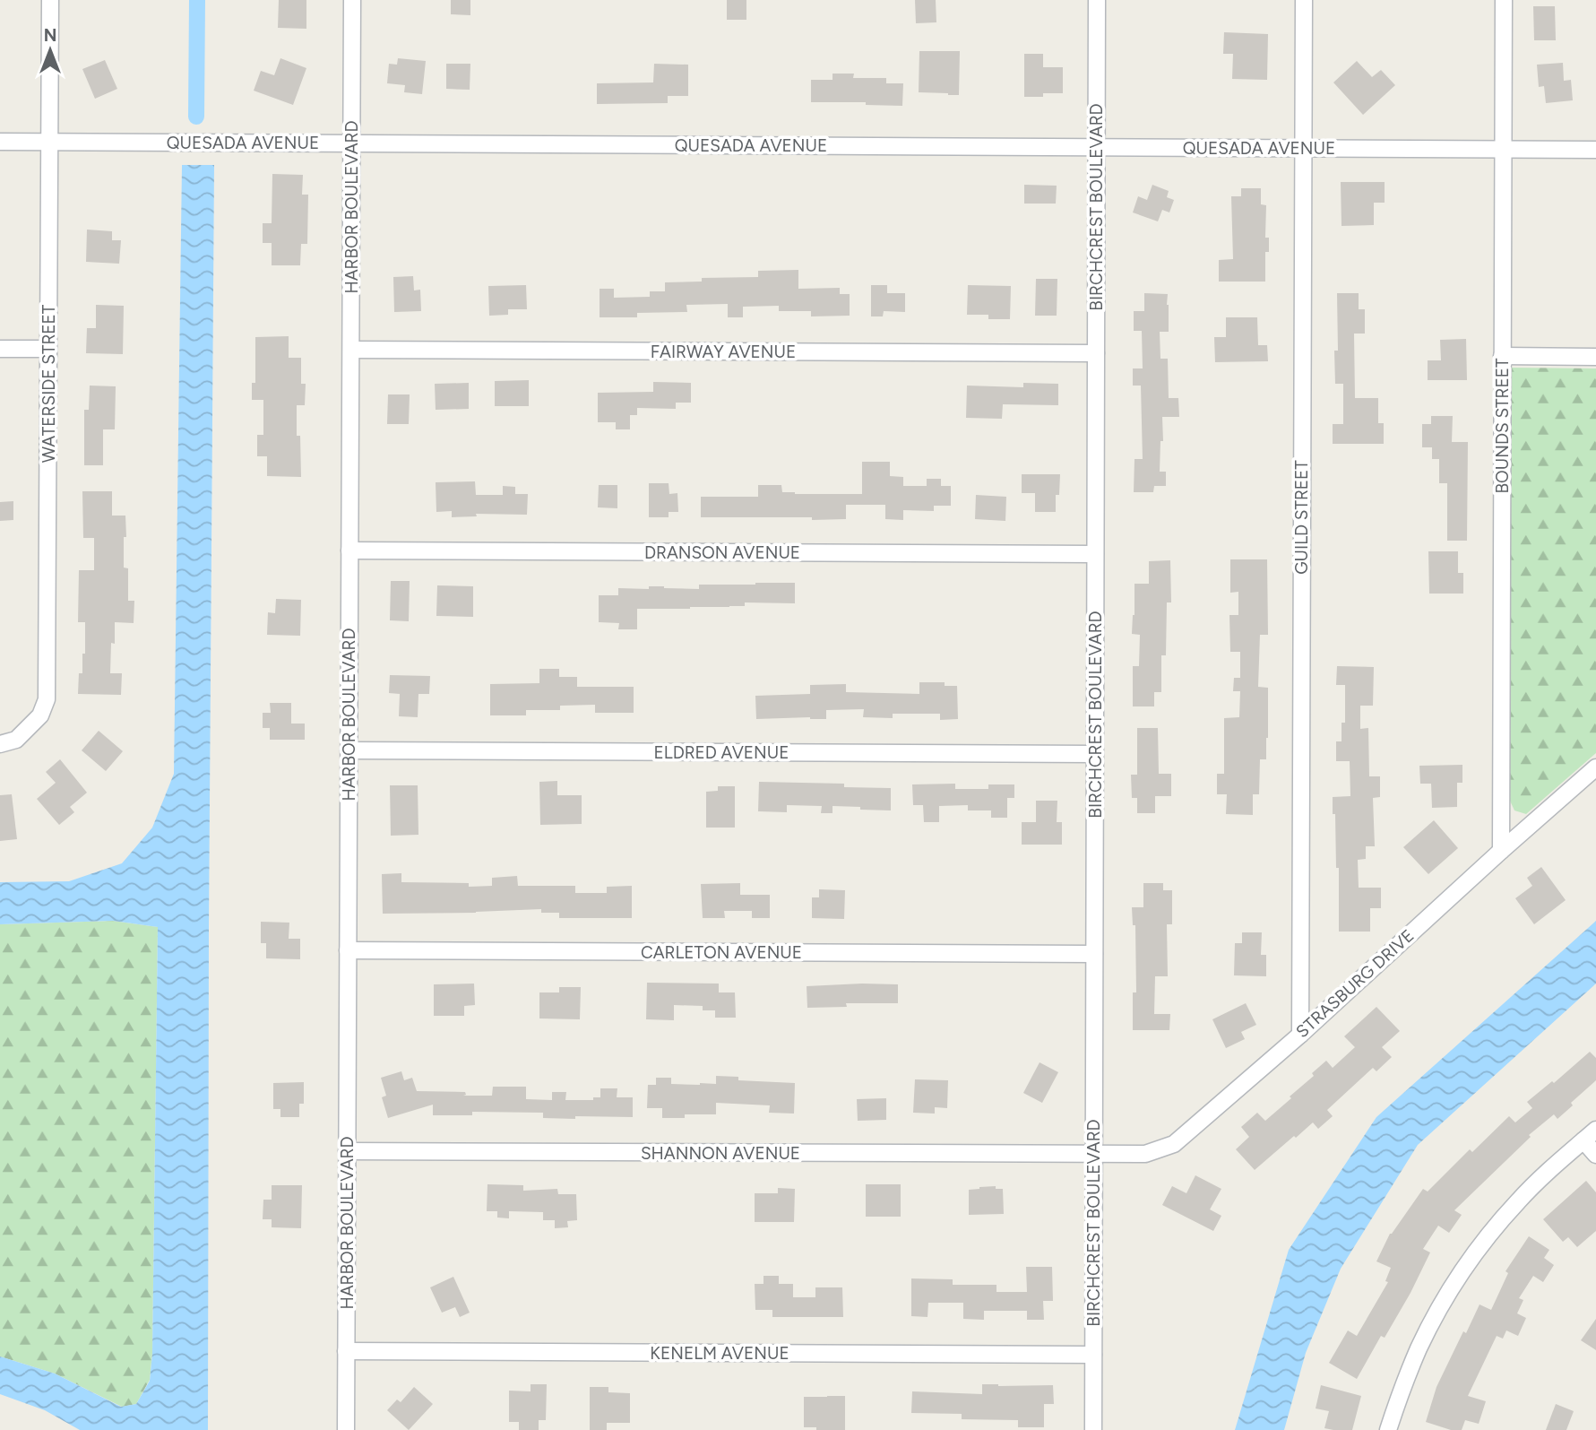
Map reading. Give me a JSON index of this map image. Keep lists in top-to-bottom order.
{
  "streets": {
    "street": [
      "QUESADA AVENUE",
      "HARBOR BOULEVARD",
      "BIRCHCREST BOULEVARD",
      "FAIRWAY AVENUE",
      "WATERSIDE STREET",
      "BOUNDS STREET",
      "GUILD STREET",
      "DRANSON AVENUE",
      "ELDRED AVENUE",
      "CARLETON AVENUE",
      "STRASBURG DRIVE",
      "SHANNON AVENUE",
      "KENELM AVENUE"
    ]
  },
  "crossings": [
    ["QUESADA AVENUE", "HARBOR BOULEVARD"],
    ["QUESADA AVENUE", "BIRCHCREST BOULEVARD"],
    ["QUESADA AVENUE", "WATERSIDE STREET"],
    ["QUESADA AVENUE", "BOUNDS STREET"],
    ["QUESADA AVENUE", "GUILD STREET"],
    ["HARBOR BOULEVARD", "FAIRWAY AVENUE"],
    ["HARBOR BOULEVARD", "DRANSON AVENUE"],
    ["HARBOR BOULEVARD", "ELDRED AVENUE"],
    ["HARBOR BOULEVARD", "CARLETON AVENUE"],
    ["HARBOR BOULEVARD", "SHANNON AVENUE"],
    ["HARBOR BOULEVARD", "KENELM AVENUE"],
    ["BIRCHCREST BOULEVARD", "FAIRWAY AVENUE"],
    ["BIRCHCREST BOULEVARD", "DRANSON AVENUE"],
    ["BIRCHCREST BOULEVARD", "ELDRED AVENUE"],
    ["BIRCHCREST BOULEVARD", "CARLETON AVENUE"],
    ["BIRCHCREST BOULEVARD", "STRASBURG DRIVE"],
    ["BIRCHCREST BOULEVARD", "SHANNON AVENUE"],
    ["BIRCHCREST BOULEVARD", "KENELM AVENUE"],
    ["BOUNDS STREET", "STRASBURG DRIVE"],
    ["GUILD STREET", "STRASBURG DRIVE"],
    ["STRASBURG DRIVE", "SHANNON AVENUE"]
  ],
  "north": "top"
}
